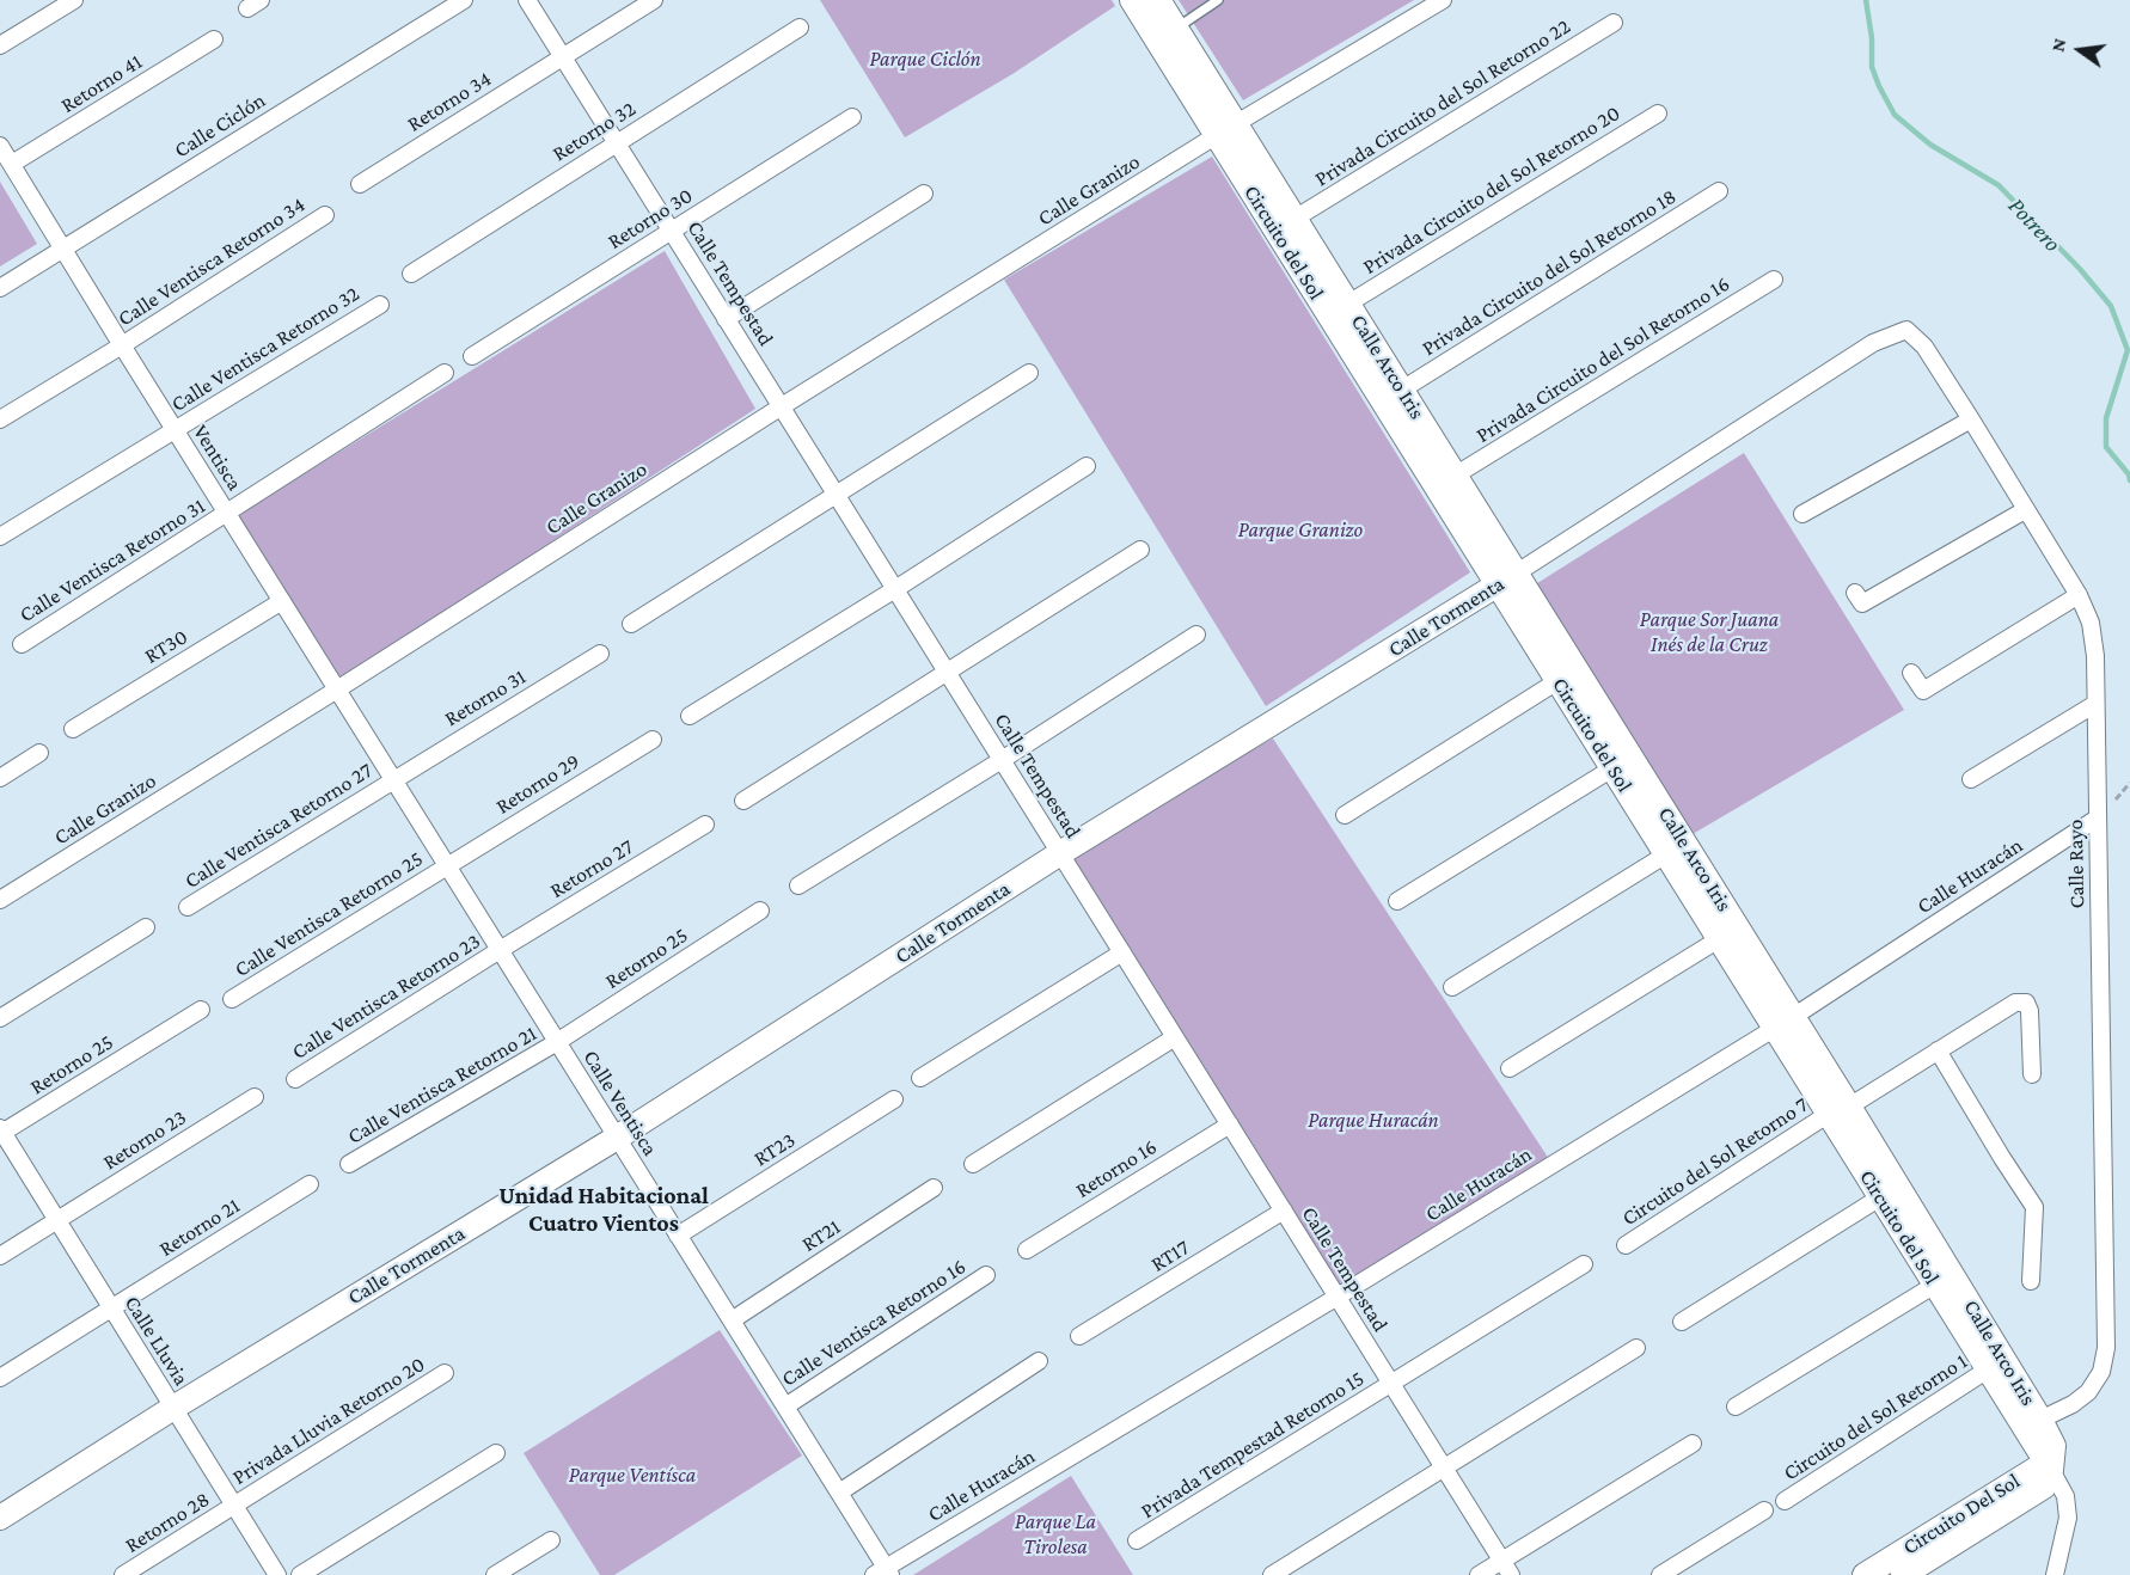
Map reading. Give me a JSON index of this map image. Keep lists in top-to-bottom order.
{
  "streets": {
    "street": [
      "Retorno 41",
      "Retorno 34",
      "Privada Circuito del Sol Retorno 22",
      "Calle Ciclón",
      "Retorno 32",
      "Calle Granizo",
      "Privada Circuito del Sol Retorno 20",
      "Retorno 30",
      "Circuito del Sol",
      "Calle Ventisca Retorno 34",
      "Privada Circuito del Sol Retorno 18",
      "Calle Tempestad",
      "Calle Ventisca Retorno 32",
      "Privada Circuito del Sol Retorno 16",
      "Calle Arco Iris",
      "Ventisca",
      "Calle Ventisca Retorno 31",
      "Calle Tormenta",
      "RT30",
      "Retorno 31",
      "Retorno 29",
      "Calle Ventisca Retorno 27",
      "Calle Rayo",
      "Retorno 27",
      "Calle Huracán",
      "Calle Ventisca Retorno 25",
      "Retorno 25",
      "Calle Ventisca Retorno 23",
      "Calle Ventisca Retorno 21",
      "Calle Ventisca",
      "Retorno 23",
      "RT23",
      "Circuito del Sol Retorno 7",
      "Retorno 16",
      "Retorno 21",
      "RT21",
      "RT17",
      "Calle Ventisca Retorno 16",
      "Calle Lluvia",
      "Circuito del Sol Retorno 1",
      "Privada Lluvia Retorno 20",
      "Privada Tempestad Retorno 15",
      "Circuito Del Sol",
      "Retorno 28"
    ]
  },
  "crossings": [
    ["Retorno 34", "Calle Tempestad"],
    ["Privada Circuito del Sol Retorno 22", "Calle Arco Iris"],
    ["Calle Ciclón", "Ventisca"],
    ["Retorno 32", "Calle Tempestad"],
    ["Calle Granizo", "Circuito del Sol"],
    ["Calle Granizo", "Calle Tempestad"],
    ["Calle Granizo", "Calle Arco Iris"],
    ["Calle Granizo", "Ventisca"],
    ["Calle Granizo", "Calle Ventisca"],
    ["Privada Circuito del Sol Retorno 20", "Calle Arco Iris"],
    ["Retorno 30", "Calle Tempestad"],
    ["Circuito del Sol", "Calle Arco Iris"],
    ["Circuito del Sol", "Calle Tormenta"],
    ["Circuito del Sol", "Calle Huracán"],
    ["Circuito del Sol", "Circuito del Sol Retorno 7"],
    ["Circuito del Sol", "Circuito del Sol Retorno 1"],
    ["Circuito del Sol", "Circuito Del Sol"],
    ["Calle Ventisca Retorno 34", "Ventisca"],
    ["Privada Circuito del Sol Retorno 18", "Calle Arco Iris"],
    ["Calle Tempestad", "Calle Tormenta"],
    ["Calle Tempestad", "Calle Huracán"],
    ["Calle Tempestad", "Retorno 16"],
    ["Calle Tempestad", "RT17"],
    ["Calle Tempestad", "Privada Tempestad Retorno 15"],
    ["Calle Ventisca Retorno 32", "Ventisca"],
    ["Privada Circuito del Sol Retorno 16", "Calle Arco Iris"],
    ["Calle Arco Iris", "Calle Tormenta"],
    ["Calle Arco Iris", "Calle Rayo"],
    ["Calle Arco Iris", "Calle Huracán"],
    ["Calle Arco Iris", "Circuito del Sol Retorno 7"],
    ["Calle Arco Iris", "Circuito Del Sol"],
    ["Ventisca", "Calle Ventisca Retorno 31"],
    ["Ventisca", "RT30"],
    ["Ventisca", "Calle Ventisca"],
    ["Calle Tormenta", "Calle Rayo"],
    ["Calle Tormenta", "Calle Ventisca"],
    ["Calle Tormenta", "Calle Lluvia"],
    ["Retorno 31", "Calle Ventisca Retorno 27"],
    ["Retorno 31", "Calle Ventisca"],
    ["Retorno 29", "Calle Ventisca Retorno 25"],
    ["Retorno 29", "Calle Ventisca"],
    ["Calle Ventisca Retorno 27", "Calle Ventisca"],
    ["Calle Rayo", "Calle Huracán"],
    ["Retorno 27", "Calle Ventisca Retorno 23"],
    ["Retorno 27", "Calle Ventisca"],
    ["Calle Huracán", "Calle Ventisca"],
    ["Calle Ventisca Retorno 25", "Calle Ventisca"],
    ["Retorno 25", "Calle Ventisca Retorno 21"],
    ["Retorno 25", "Calle Ventisca"],
    ["Retorno 25", "Calle Lluvia"],
    ["Calle Ventisca Retorno 23", "Calle Ventisca"],
    ["Calle Ventisca Retorno 21", "Calle Ventisca"],
    ["Calle Ventisca", "RT23"],
    ["Calle Ventisca", "RT21"],
    ["Calle Ventisca", "Calle Ventisca Retorno 16"],
    ["Retorno 23", "Calle Lluvia"],
    ["Retorno 21", "Calle Lluvia"],
    ["Calle Lluvia", "Privada Lluvia Retorno 20"],
    ["Calle Lluvia", "Retorno 28"],
    ["Privada Lluvia Retorno 20", "Retorno 28"]
  ],
  "districts": ["Unidad Habitacional Cuatro Vientos"],
  "water": ["Potrero"],
  "parks": [
    "Parque Ciclón",
    "Parque Granizo",
    "Parque Sor Juana Inés de la Cruz",
    "Parque Huracán",
    "Parque Ventísca",
    "Parque La Tirolesa"
  ],
  "north": "left"
}
